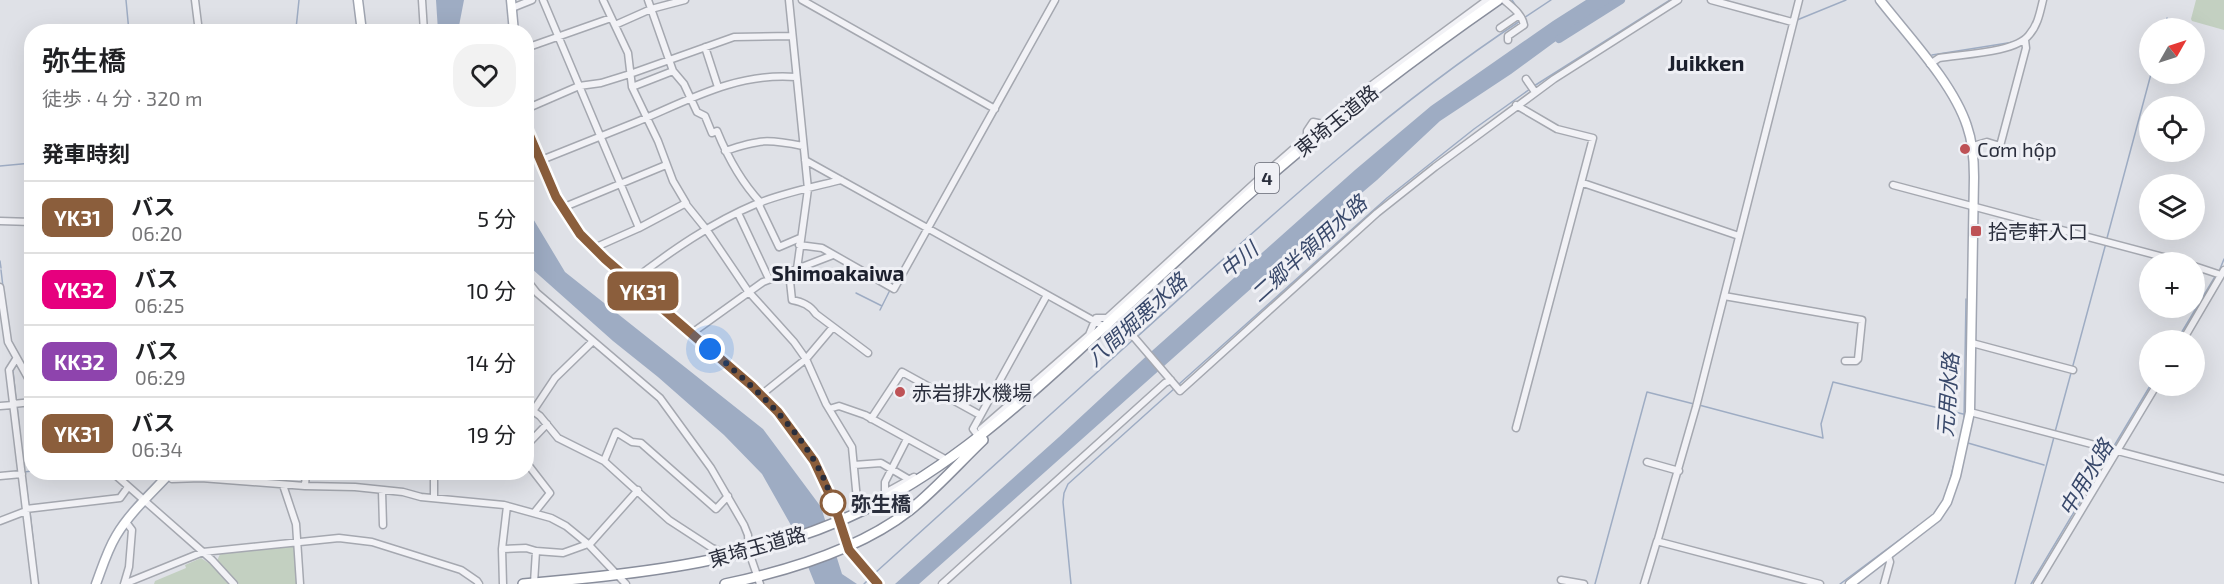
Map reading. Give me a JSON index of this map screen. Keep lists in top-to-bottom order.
{
  "streets": {
    "highway": ["東埼玉道路", "4"]
  },
  "districts": ["Juikken", "Shimoakaiwa"],
  "water": [
    "二郷半領用水路",
    "中川",
    "八間堀悪水路",
    "元用水路",
    "中用水路"
  ],
  "places": {
    "other": ["Cơm hộp", "赤岩排水機場", "弥生橋"],
    "transit": ["拾壱軒入口"]
  },
  "lines": ["bus line YK31"],
  "north": "top right",
  "page": {
    "on_map": "YK31",
    "map_buttons": ["+", "−"],
    "heading": [
      ["弥生橋", "徒歩 · 4 分 · 320 m"],
      "発車時刻"
    ],
    "list": [
      {
        "mark": "YK31",
        "name": "バス",
        "note": "06:20",
        "value": "5 分"
      },
      {
        "mark": "YK32",
        "name": "バス",
        "note": "06:25",
        "value": "10 分"
      },
      {
        "mark": "KK32",
        "name": "バス",
        "note": "06:29",
        "value": "14 分"
      },
      {
        "mark": "YK31",
        "name": "バス",
        "note": "06:34",
        "value": "19 分"
      }
    ]
  }
}
